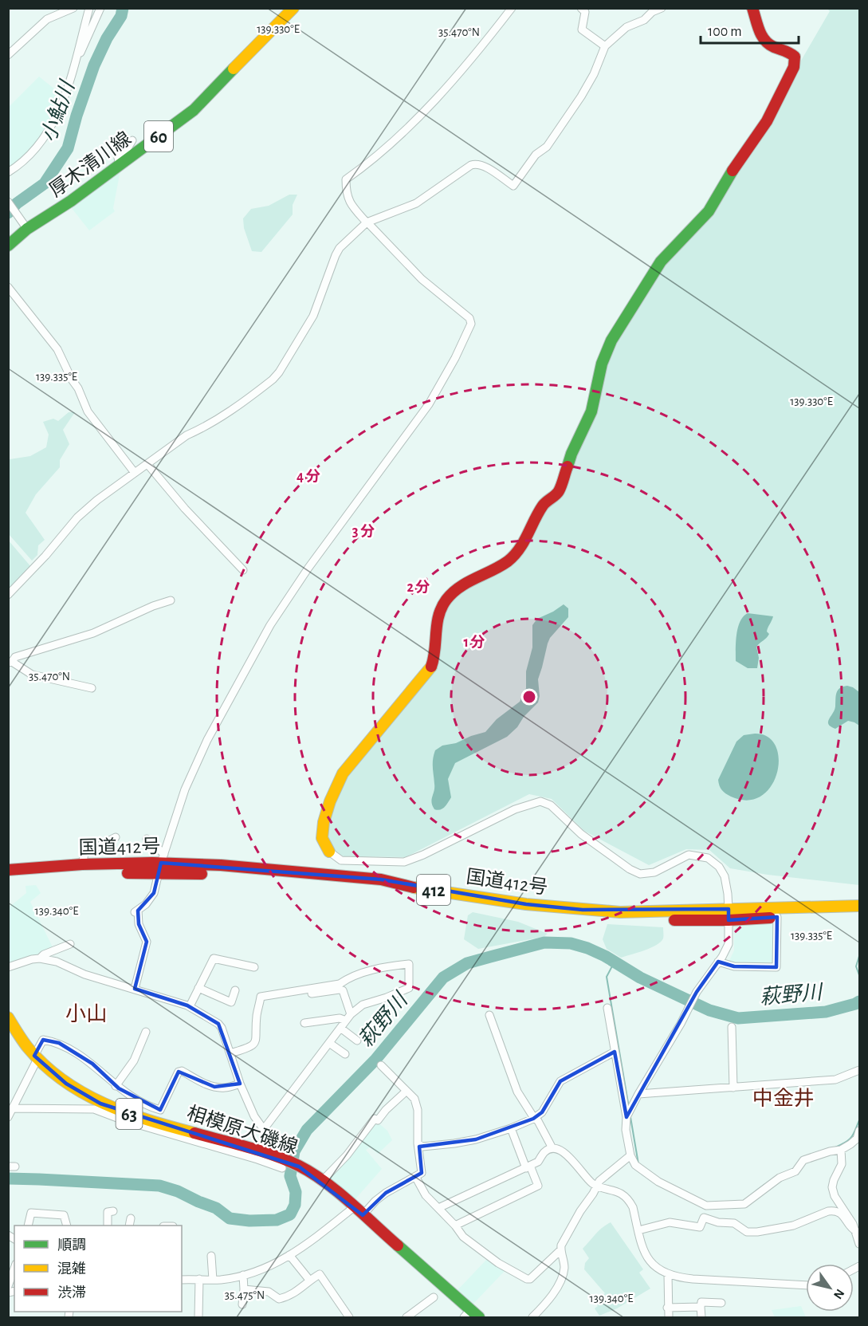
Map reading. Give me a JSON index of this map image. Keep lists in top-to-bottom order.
{
  "streets": {
    "main road": [
      "60",
      "厚木清川線",
      "国道412号",
      "412",
      "63",
      "相模原大磯線"
    ]
  },
  "districts": ["小山", "中金井"],
  "water": ["小鮎川", "萩野川"],
  "legend": ["順調", "混雑", "渋滞"],
  "scale_bar": "100 m",
  "north": "bottom right",
  "coordinates": [
    "139.330°E",
    "35.470°N",
    "139.335°E",
    "139.340°E",
    "35.475°N"
  ],
  "rings": [
    "4 分",
    "3 分",
    "2 分",
    "1 分"
  ]
}
